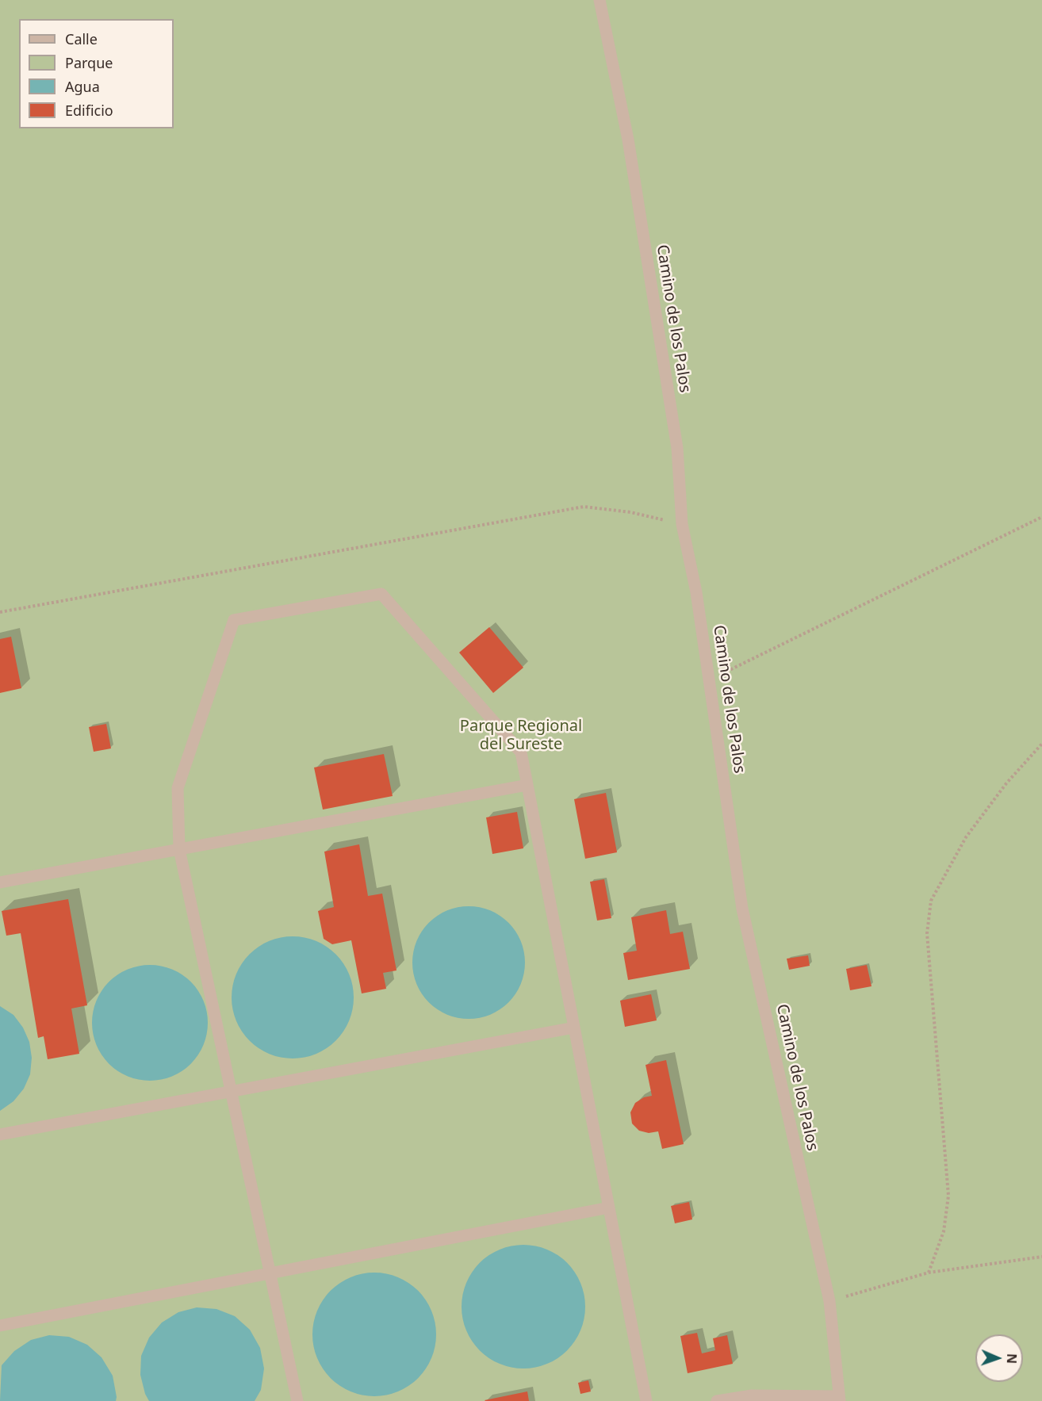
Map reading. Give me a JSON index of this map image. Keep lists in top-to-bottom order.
{
  "streets": {
    "street": ["Camino de los Palos"]
  },
  "parks": ["Parque Regional del Sureste"],
  "legend": [
    "Calle",
    "Parque",
    "Agua",
    "Edificio"
  ],
  "north": "right"
}
